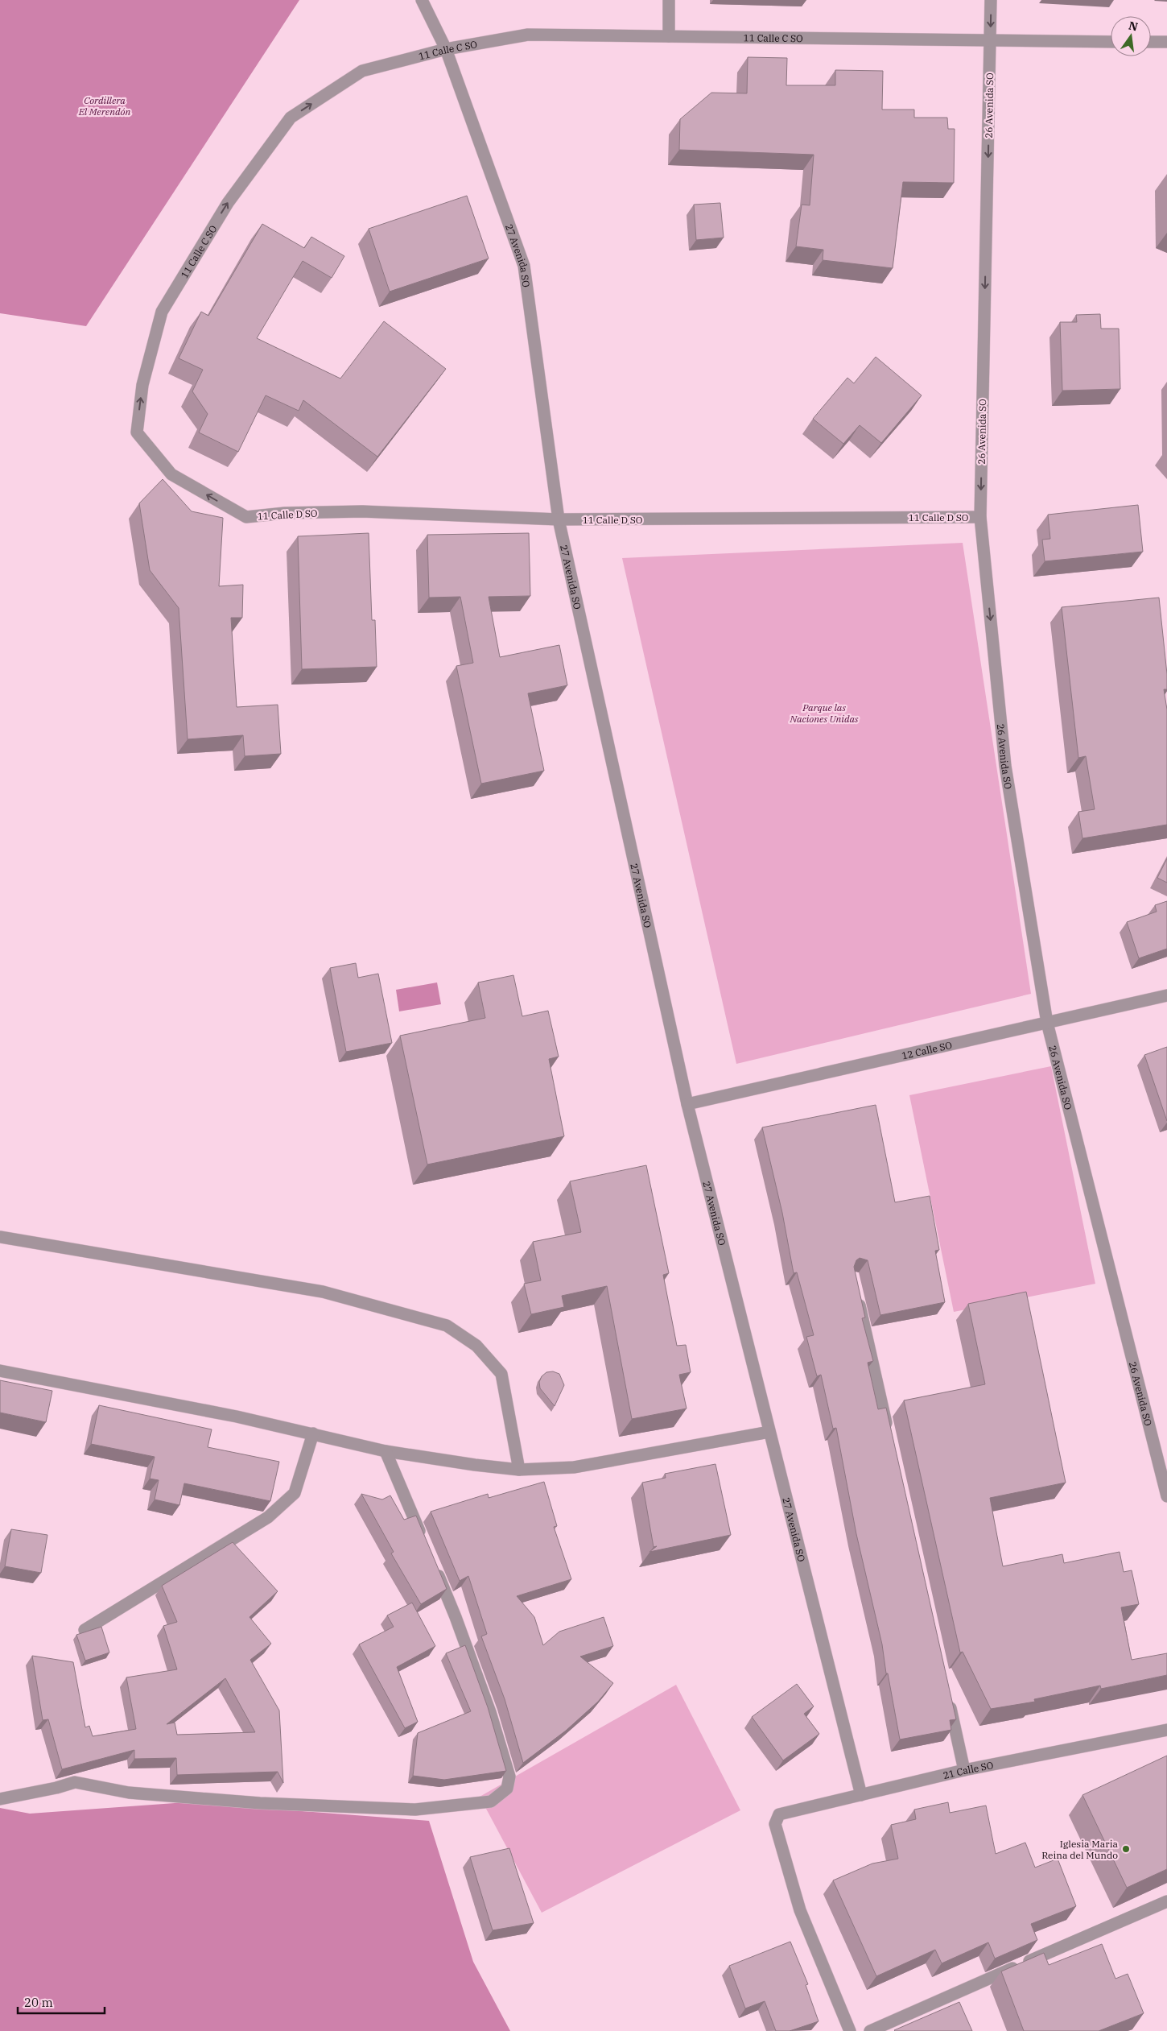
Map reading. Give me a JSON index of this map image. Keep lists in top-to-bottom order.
{
  "streets": {
    "street": [
      "11 Calle C SO",
      "26 Avenida SO",
      "27 Avenida SO",
      "11 Calle D SO",
      "12 Calle SO",
      "21 Calle SO"
    ]
  },
  "crossings": [
    ["11 Calle C SO", "26 Avenida SO"],
    ["11 Calle C SO", "27 Avenida SO"],
    ["11 Calle C SO", "11 Calle D SO"],
    ["26 Avenida SO", "11 Calle D SO"],
    ["26 Avenida SO", "12 Calle SO"],
    ["27 Avenida SO", "11 Calle D SO"],
    ["27 Avenida SO", "12 Calle SO"],
    ["27 Avenida SO", "21 Calle SO"]
  ],
  "one_way": ["26 Avenida SO"],
  "parks": ["Cordillera El Merendón", "Parque las Naciones Unidas"],
  "places": ["Iglesia Maria Reina del Mundo"],
  "scale_bar": "20 m",
  "north": "top"
}
